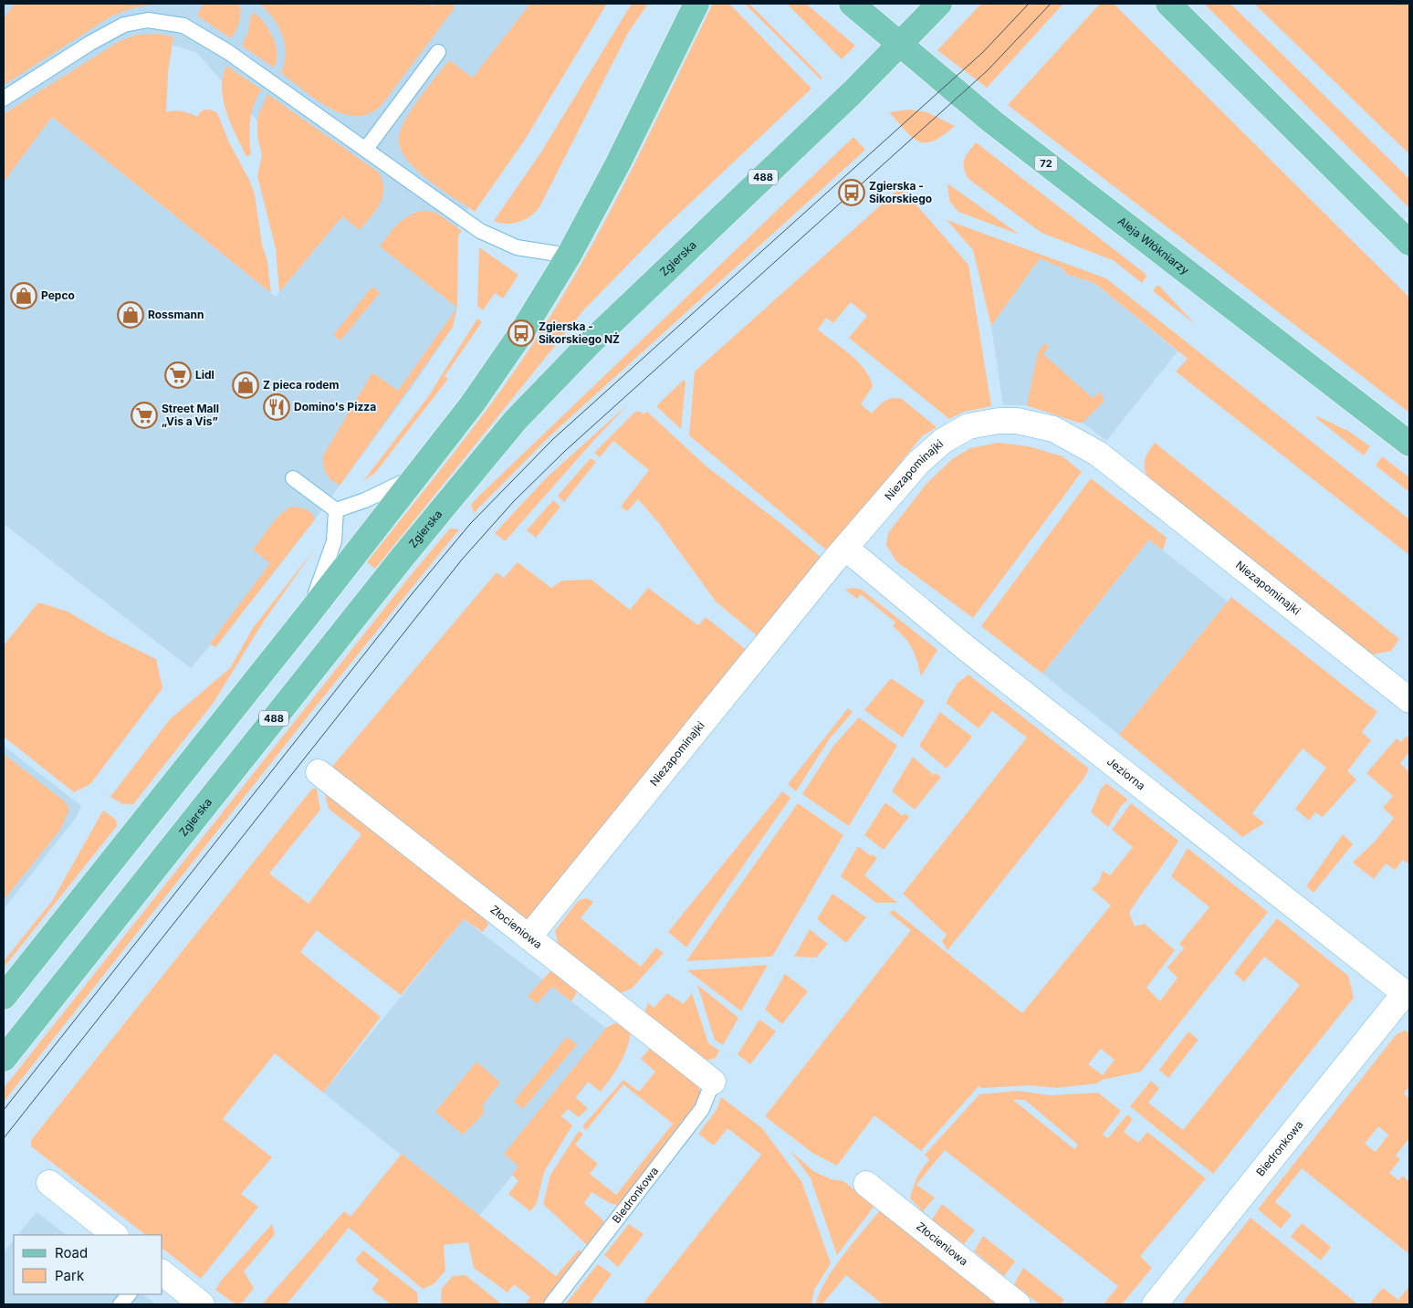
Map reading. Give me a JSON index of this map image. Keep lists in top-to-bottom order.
{
  "streets": {
    "main road": [
      "72",
      "488",
      "Aleja Włókniarzy",
      "Zgierska"
    ],
    "street": [
      "Niezapominajki",
      "Jeziorna",
      "Złocieniowa",
      "Biedronkowa"
    ]
  },
  "crossings": [
    ["72", "Aleja Włókniarzy"],
    ["72", "Zgierska"],
    ["Aleja Włókniarzy", "Zgierska"],
    ["Niezapominajki", "Jeziorna"],
    ["Niezapominajki", "Złocieniowa"],
    ["Jeziorna", "Biedronkowa"],
    ["Złocieniowa", "Biedronkowa"]
  ],
  "places": {
    "bus stop": ["Zgierska - Sikorskiego", "Zgierska - Sikorskiego NŻ"],
    "shop": ["Pepco", "Rossmann", "Z pieca rodem"],
    "supermarket": ["Lidl", "Street Mall „Vis a Vis”"],
    "restaurant": ["Domino's Pizza"]
  },
  "legend": ["Road", "Park"]
}
